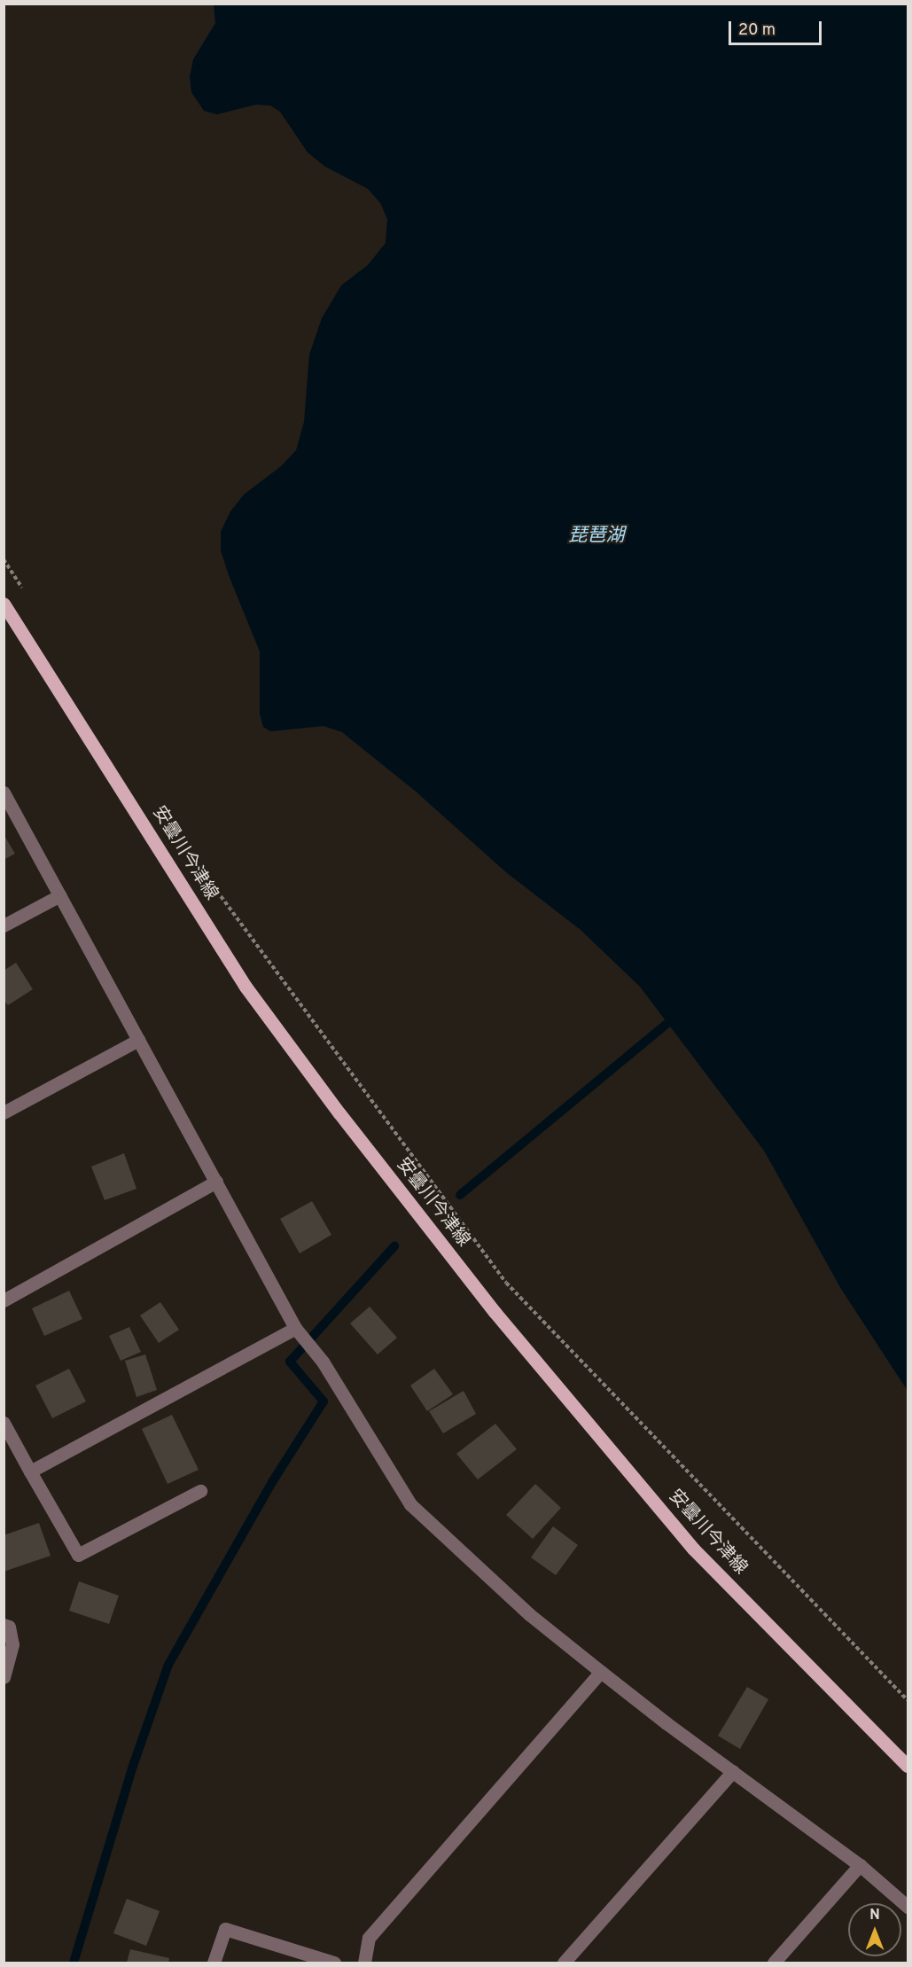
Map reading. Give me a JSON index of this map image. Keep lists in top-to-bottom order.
{
  "streets": {
    "main road": ["安曇川今津線"]
  },
  "water": ["琵琶湖"],
  "scale_bar": "20 m",
  "north": "top"
}
